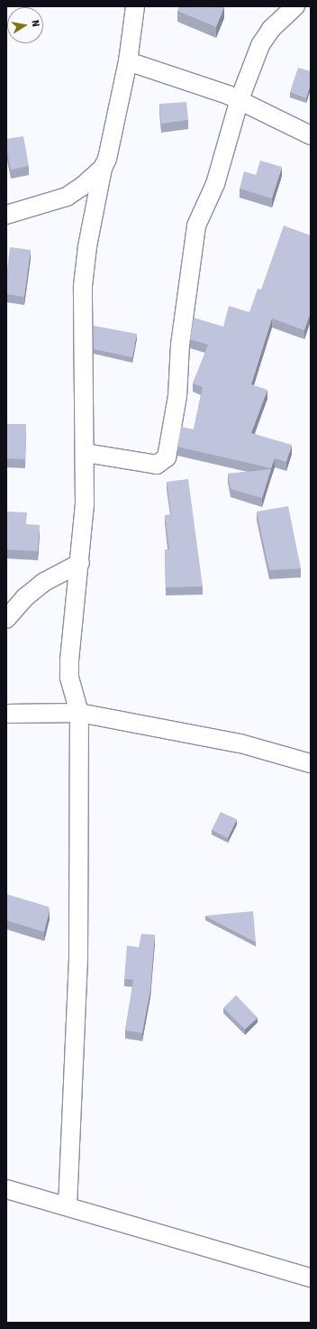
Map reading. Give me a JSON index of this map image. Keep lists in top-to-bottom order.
{
  "north": "right"
}
